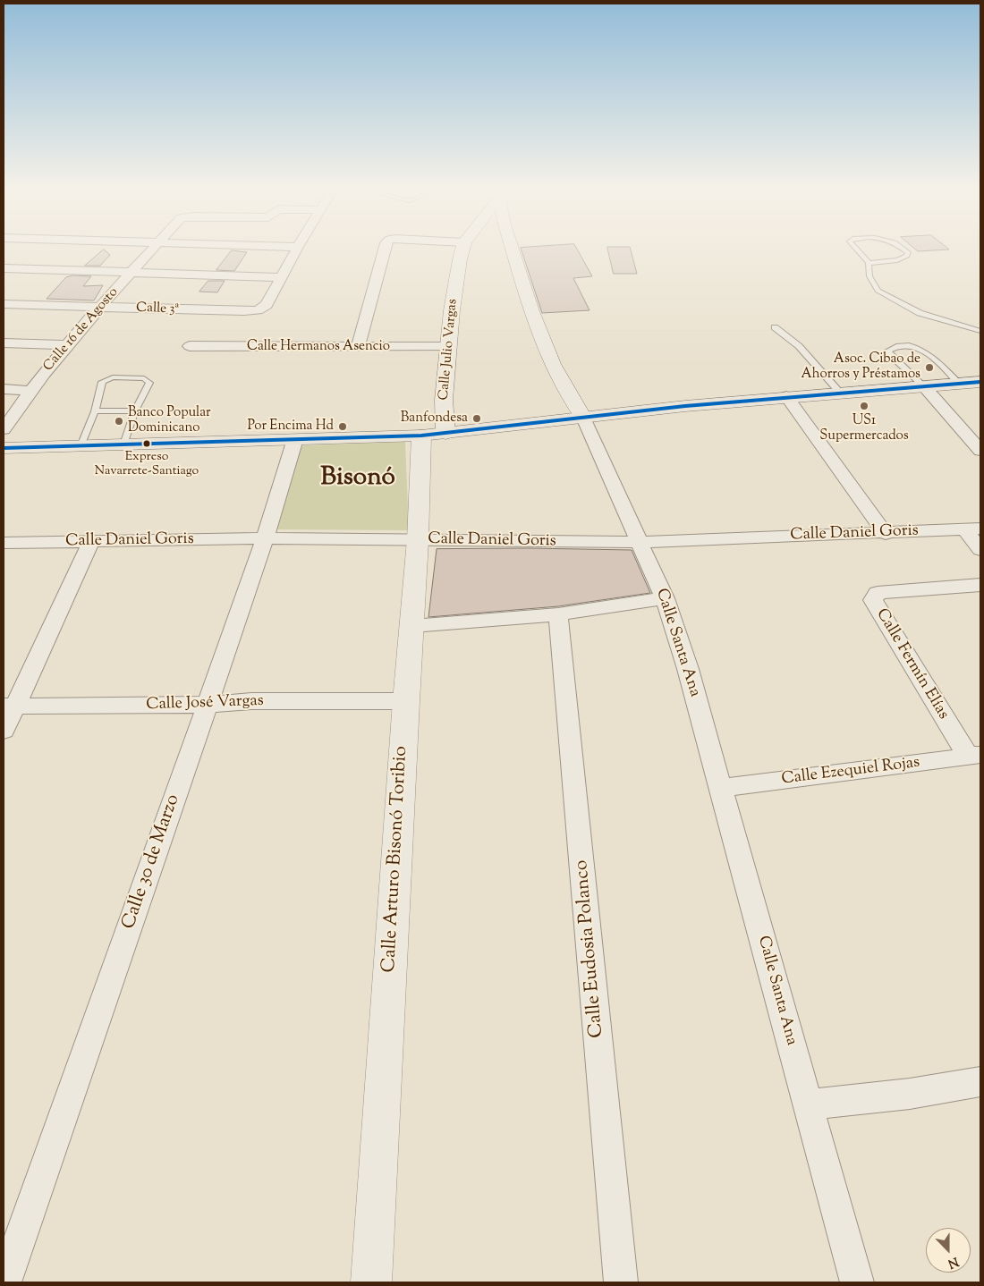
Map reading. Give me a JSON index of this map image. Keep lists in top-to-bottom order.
{
  "streets": {
    "main road": ["Calle Julio Vargas", "Calle Santa Ana", "Calle Arturo Bisonó Toribio"],
    "street": [
      "Calle 3ª",
      "Calle 16 de Agosto",
      "Calle Hermanos Asencio",
      "Calle Daniel Goris",
      "Calle Fermín Elías",
      "Calle José Vargas",
      "Calle Ezequiel Rojas",
      "Calle 30 de Marzo",
      "Calle Eudosia Polanco"
    ]
  },
  "crossings": [
    ["Calle 3ª", "Calle 16 de Agosto"],
    ["Calle Hermanos Asencio", "Calle Julio Vargas"],
    ["Calle Julio Vargas", "Calle Arturo Bisonó Toribio"],
    ["Calle Daniel Goris", "Calle Santa Ana"],
    ["Calle Daniel Goris", "Calle Arturo Bisonó Toribio"],
    ["Calle Daniel Goris", "Calle 30 de Marzo"],
    ["Calle Santa Ana", "Calle Ezequiel Rojas"],
    ["Calle Fermín Elías", "Calle Ezequiel Rojas"],
    ["Calle José Vargas", "Calle Arturo Bisonó Toribio"],
    ["Calle José Vargas", "Calle 30 de Marzo"]
  ],
  "districts": ["Bisonó"],
  "places": [
    "Asoc. Cibao de Ahorros y Préstamos",
    "US1 Supermercados",
    "Banfondesa",
    "Banco Popular Dominicano",
    "Por Encima Hd",
    "Expreso Navarrete-Santiago"
  ],
  "north": "bottom"
}
